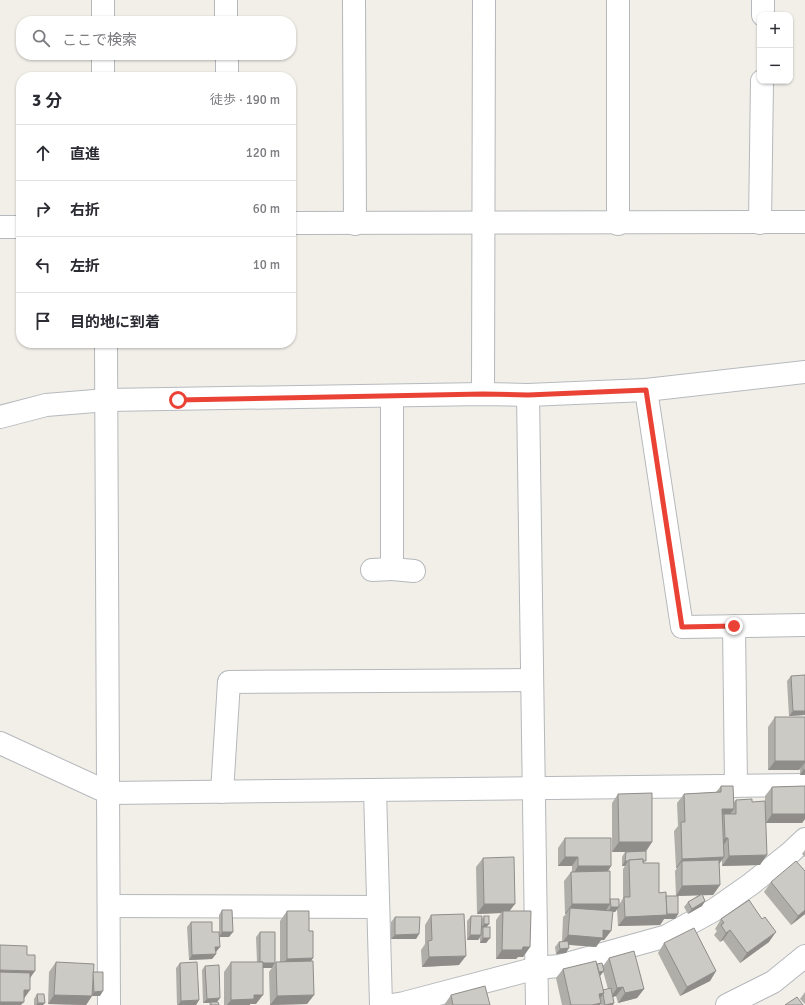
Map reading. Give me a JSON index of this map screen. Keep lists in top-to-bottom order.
{
  "page": {
    "map_buttons": ["+", "−"],
    "search": "ここで検索",
    "heading": ["3 分", "徒歩 · 190 m"],
    "list": [
      ["直進", "120 m"],
      ["右折", "60 m"],
      ["左折", "10 m"],
      "目的地に到着"
    ]
  }
}
